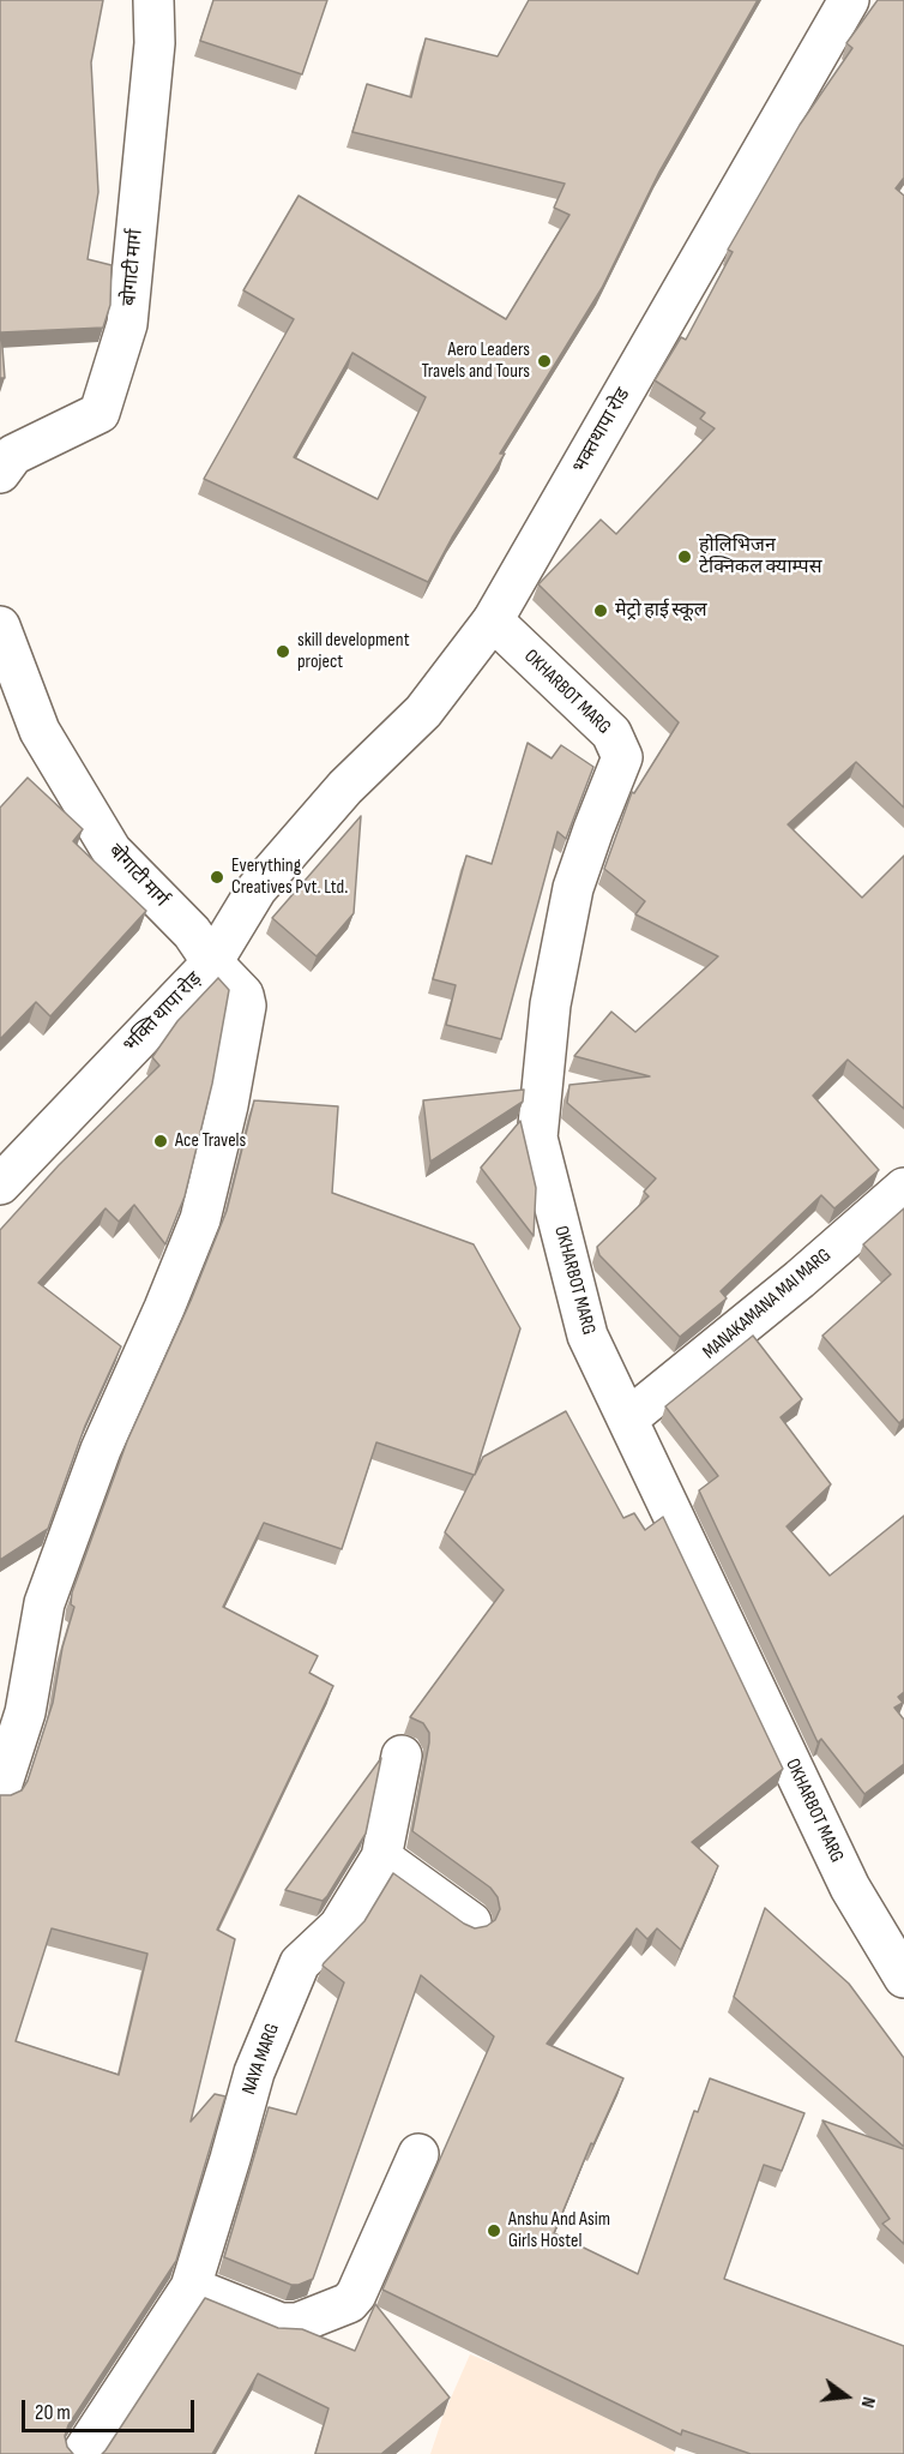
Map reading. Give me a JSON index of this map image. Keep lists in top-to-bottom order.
{
  "streets": {
    "street": [
      "बोगाटी मार्ग",
      "भक्तथापा रोड",
      "OKHARBOT MARG",
      "भक्ति थापा रोड़",
      "MANAKAMANA MAI MARG",
      "NAYA MARG"
    ]
  },
  "crossings": [
    ["बोगाटी मार्ग", "भक्ति थापा रोड़"],
    ["भक्तथापा रोड", "OKHARBOT MARG"],
    ["भक्तथापा रोड", "भक्ति थापा रोड़"],
    ["OKHARBOT MARG", "MANAKAMANA MAI MARG"]
  ],
  "places": [
    "Aero Leaders Travels and Tours",
    "होलिभिजन टेक्निकल क्याम्पस",
    "मेट्रो हाई स्कूल",
    "skill development project",
    "Everything Creatives Pvt. Ltd.",
    "Ace Travels",
    "Anshu And Asim Girls Hostel"
  ],
  "scale_bar": "20 m",
  "north": "right"
}
